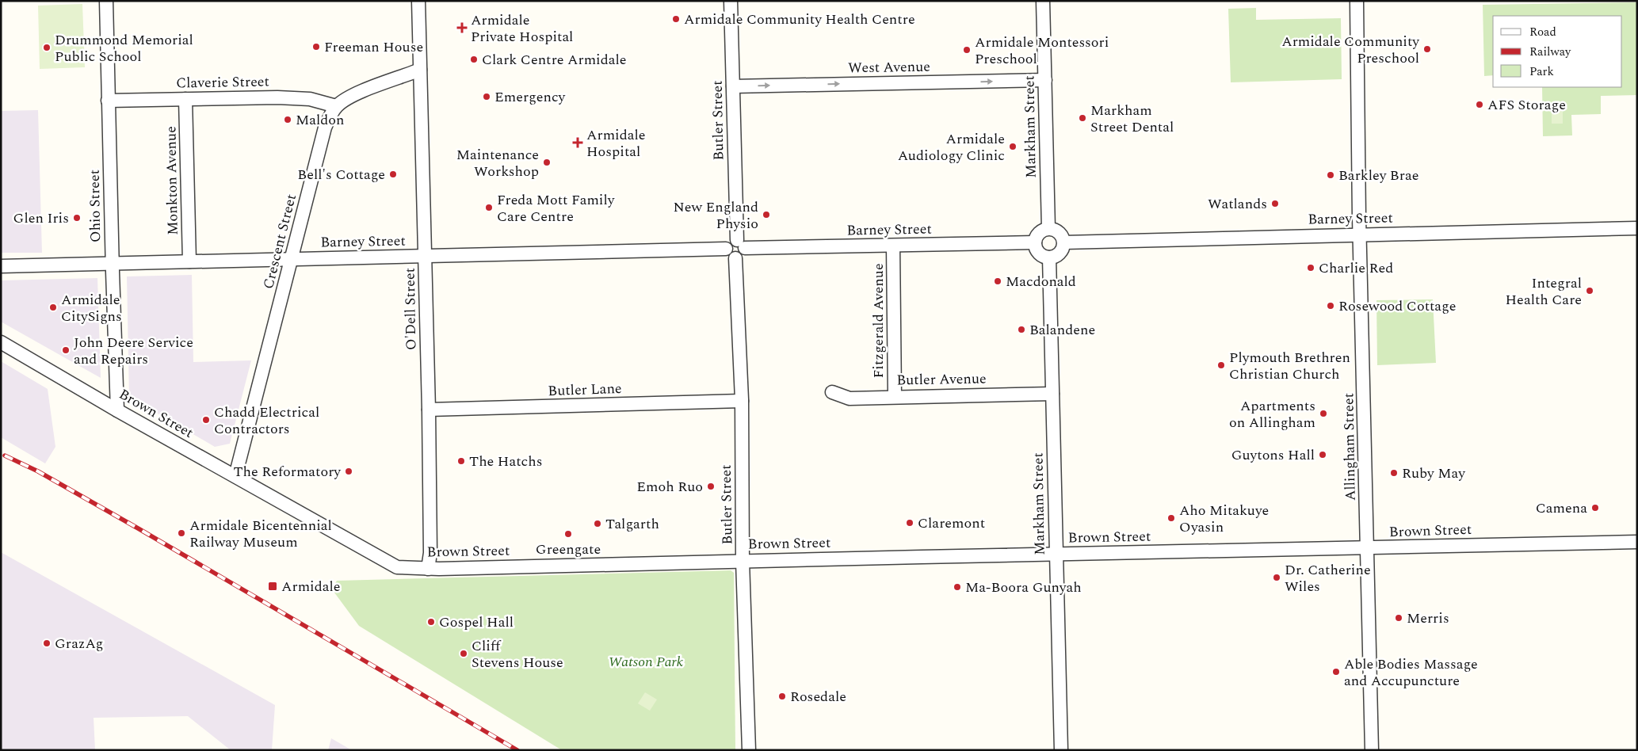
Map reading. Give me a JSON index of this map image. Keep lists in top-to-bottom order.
{
  "streets": {
    "street": [
      "West Avenue",
      "Claverie Street",
      "Butler Street",
      "Markham Street",
      "Monkton Avenue",
      "Ohio Street",
      "Barney Street",
      "Crescent Street",
      "O'Dell Street",
      "Fitzgerald Avenue",
      "Butler Avenue",
      "Butler Lane",
      "Brown Street",
      "Allingham Street"
    ]
  },
  "crossings": [
    ["West Avenue", "Butler Street"],
    ["West Avenue", "Markham Street"],
    ["Claverie Street", "Monkton Avenue"],
    ["Claverie Street", "Ohio Street"],
    ["Claverie Street", "Crescent Street"],
    ["Butler Street", "Barney Street"],
    ["Butler Street", "Butler Lane"],
    ["Butler Street", "Brown Street"],
    ["Markham Street", "Barney Street"],
    ["Markham Street", "Butler Avenue"],
    ["Markham Street", "Brown Street"],
    ["Monkton Avenue", "Barney Street"],
    ["Ohio Street", "Barney Street"],
    ["Ohio Street", "Brown Street"],
    ["Barney Street", "Crescent Street"],
    ["Barney Street", "O'Dell Street"],
    ["Barney Street", "Fitzgerald Avenue"],
    ["Barney Street", "Allingham Street"],
    ["Crescent Street", "O'Dell Street"],
    ["Crescent Street", "Brown Street"],
    ["O'Dell Street", "Butler Lane"],
    ["O'Dell Street", "Brown Street"],
    ["Fitzgerald Avenue", "Butler Avenue"],
    ["Brown Street", "Allingham Street"]
  ],
  "one_way": ["West Avenue"],
  "parks": ["Watson Park"],
  "places": {
    "other": [
      "Armidale Community Health Centre",
      "Freeman House",
      "Drummond Memorial Public School",
      "Armidale Community Preschool",
      "Armidale Montessori Preschool",
      "Clark Centre Armidale",
      "Emergency",
      "AFS Storage",
      "Markham Street Dental",
      "Maldon",
      "Armidale Audiology Clinic",
      "Maintenance Workshop",
      "Bell's Cottage",
      "Barkley Brae",
      "Watlands",
      "Freda Mott Family Care Centre",
      "New England Physio",
      "Glen Iris",
      "Charlie Red",
      "Macdonald",
      "Integral Health Care",
      "Rosewood Cottage",
      "Armidale CitySigns",
      "Balandene",
      "John Deere Service and Repairs",
      "Plymouth Brethren Christian Church",
      "Apartments on Allingham",
      "Chadd Electrical Contractors",
      "Guytons Hall",
      "The Hatchs",
      "The Reformatory",
      "Ruby May",
      "Emoh Ruo",
      "Camena",
      "Aho Mitakuye Oyasin",
      "Claremont",
      "Talgarth",
      "Armidale Bicentennial Railway Museum",
      "Greengate",
      "Dr. Catherine Wiles",
      "Ma-Boora Gunyah",
      "Merris",
      "Gospel Hall",
      "GrazAg",
      "Cliff Stevens House",
      "Able Bodies Massage and Accupuncture",
      "Rosedale"
    ],
    "health": ["Armidale Private Hospital", "Armidale Hospital"],
    "transit": ["Armidale"]
  },
  "legend": ["Road", "Railway", "Park"]
}
